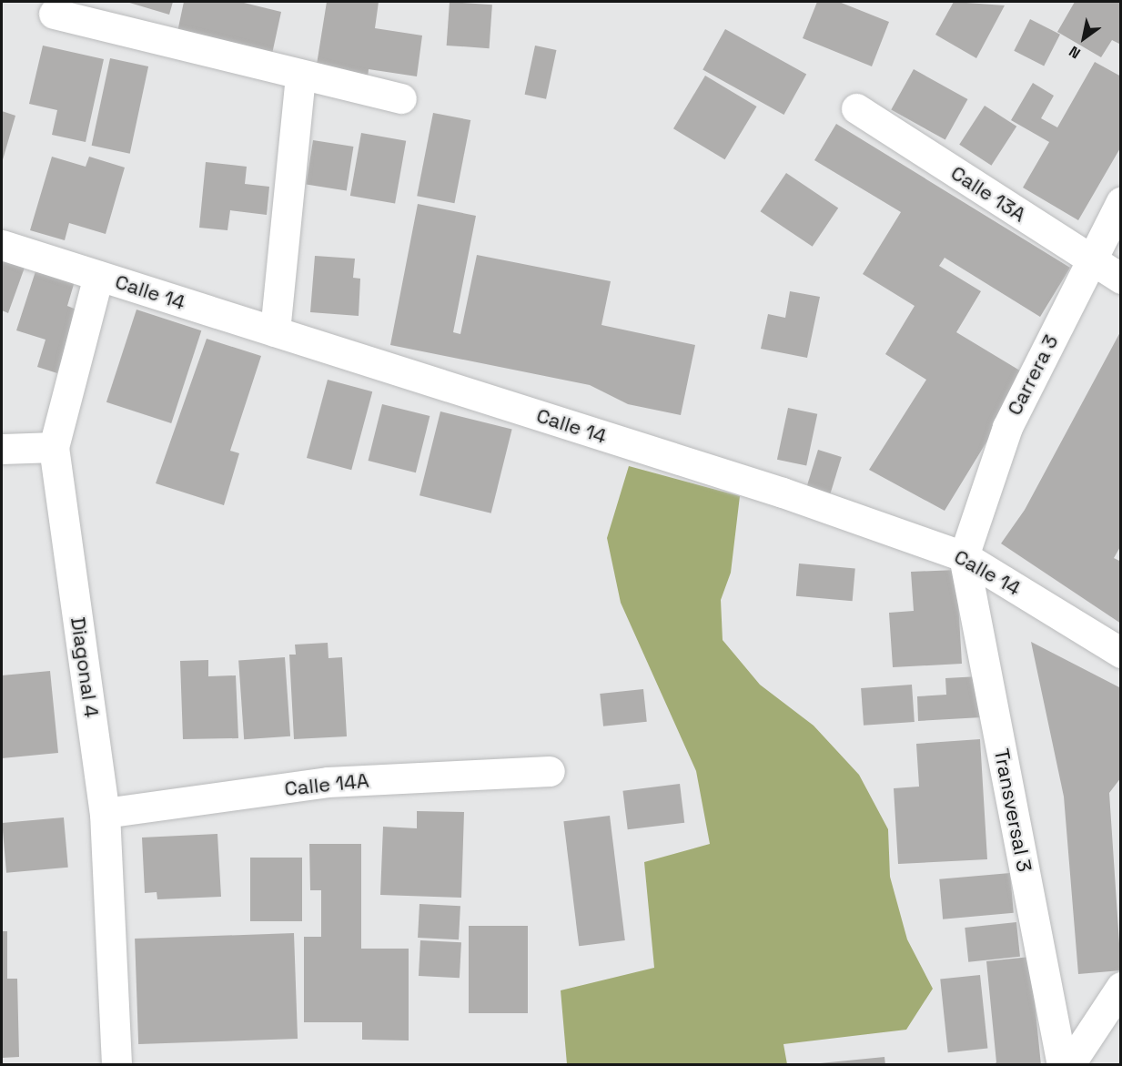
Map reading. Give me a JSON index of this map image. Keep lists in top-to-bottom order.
{
  "streets": {
    "street": [
      "Calle 13A",
      "Calle 14",
      "Carrera 3",
      "Diagonal 4",
      "Calle 14A",
      "Transversal 3"
    ]
  },
  "crossings": [
    ["Calle 13A", "Carrera 3"],
    ["Calle 14", "Carrera 3"],
    ["Calle 14", "Diagonal 4"],
    ["Calle 14", "Transversal 3"],
    ["Carrera 3", "Transversal 3"],
    ["Diagonal 4", "Calle 14A"]
  ],
  "north": "bottom left"
}
